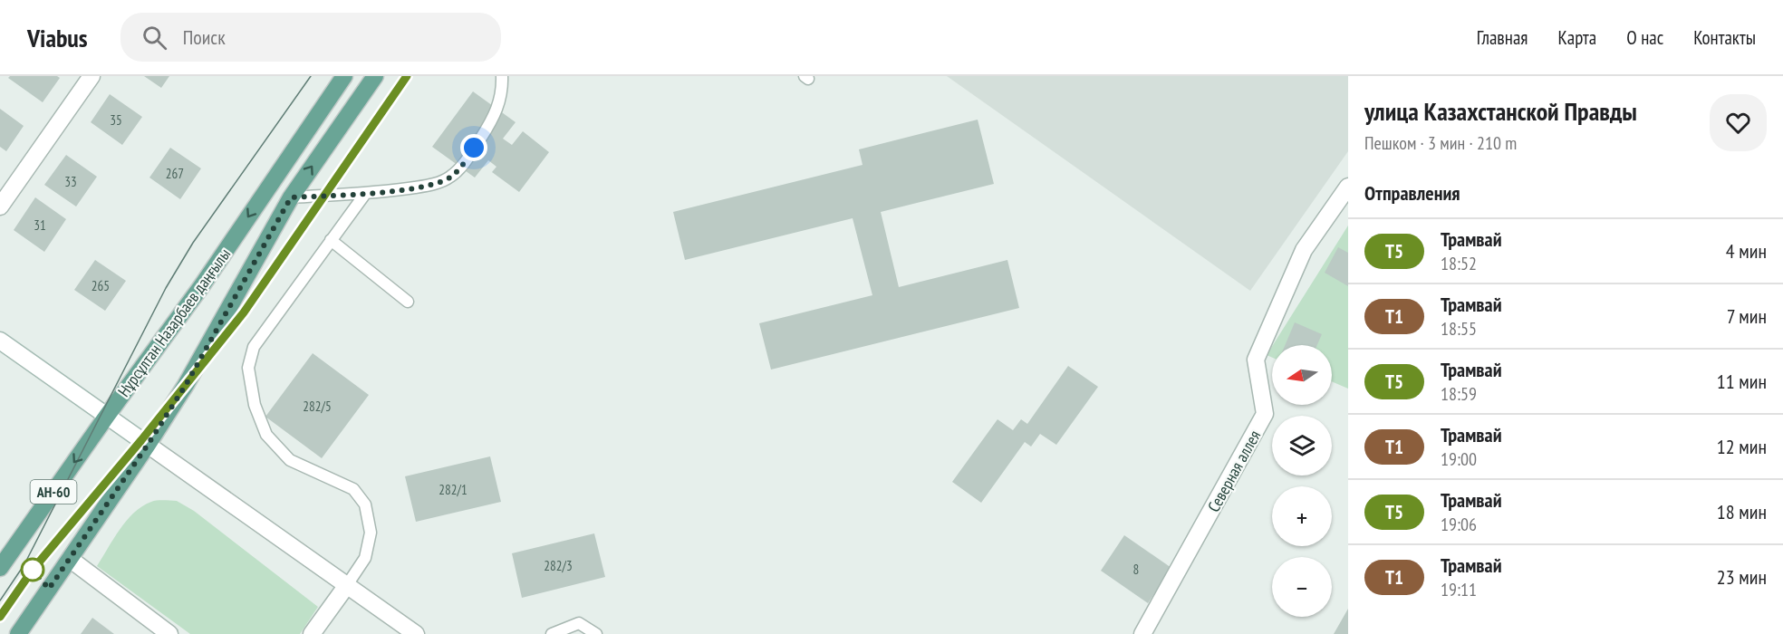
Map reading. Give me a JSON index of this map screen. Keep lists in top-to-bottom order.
{
  "streets": {
    "main road": ["Нұрсұлтан Назарбаев даңғылы", "АН-60"],
    "street": ["Северная аллея"]
  },
  "lines": ["tram line T5"],
  "house_numbers": [
    "35",
    "267",
    "33",
    "31",
    "265",
    "282/5",
    "282/1",
    "282/3",
    "8"
  ],
  "north": "left",
  "page": {
    "header": "Viabus",
    "search": "Поиск",
    "nav": [
      "Главная",
      "Карта",
      "О нас",
      "Контакты"
    ],
    "heading": [
      ["улица Казахстанской Правды", "Пешком · 3 мин · 210 m"],
      "Отправления"
    ],
    "list": [
      {
        "mark": "T5",
        "name": "Трамвай",
        "note": "18:52",
        "value": "4 мин"
      },
      {
        "mark": "T1",
        "name": "Трамвай",
        "note": "18:55",
        "value": "7 мин"
      },
      {
        "mark": "T5",
        "name": "Трамвай",
        "note": "18:59",
        "value": "11 мин"
      },
      {
        "mark": "T1",
        "name": "Трамвай",
        "note": "19:00",
        "value": "12 мин"
      },
      {
        "mark": "T5",
        "name": "Трамвай",
        "note": "19:06",
        "value": "18 мин"
      },
      {
        "mark": "T1",
        "name": "Трамвай",
        "note": "19:11",
        "value": "23 мин"
      }
    ],
    "map_buttons": ["+", "−"]
  }
}
